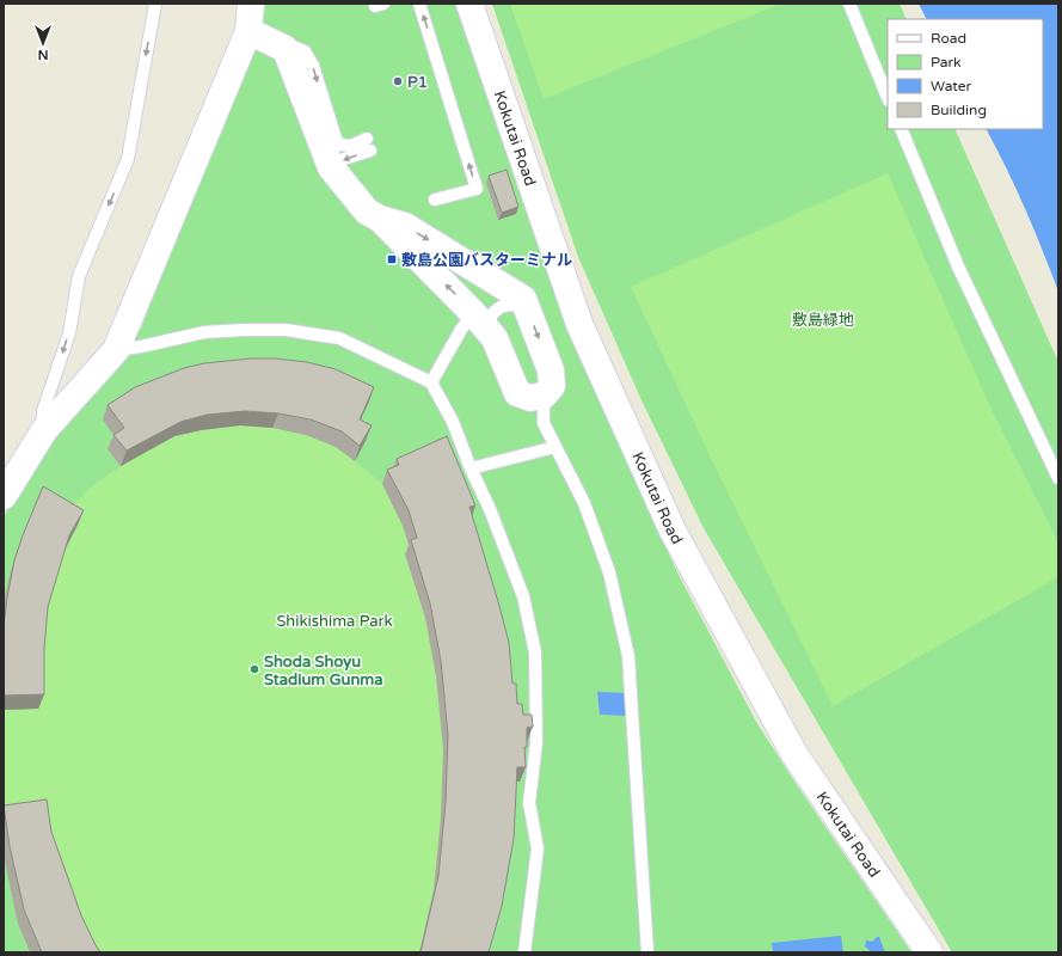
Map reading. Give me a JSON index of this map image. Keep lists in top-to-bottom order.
{
  "streets": {
    "street": ["Kokutai Road"]
  },
  "parks": ["敷島緑地", "Shikishima Park"],
  "places": {
    "other": ["P1", "Shoda Shoyu Stadium Gunma"],
    "transit": ["敷島公園バスターミナル"]
  },
  "legend": [
    "Road",
    "Park",
    "Water",
    "Building"
  ],
  "north": "bottom"
}
